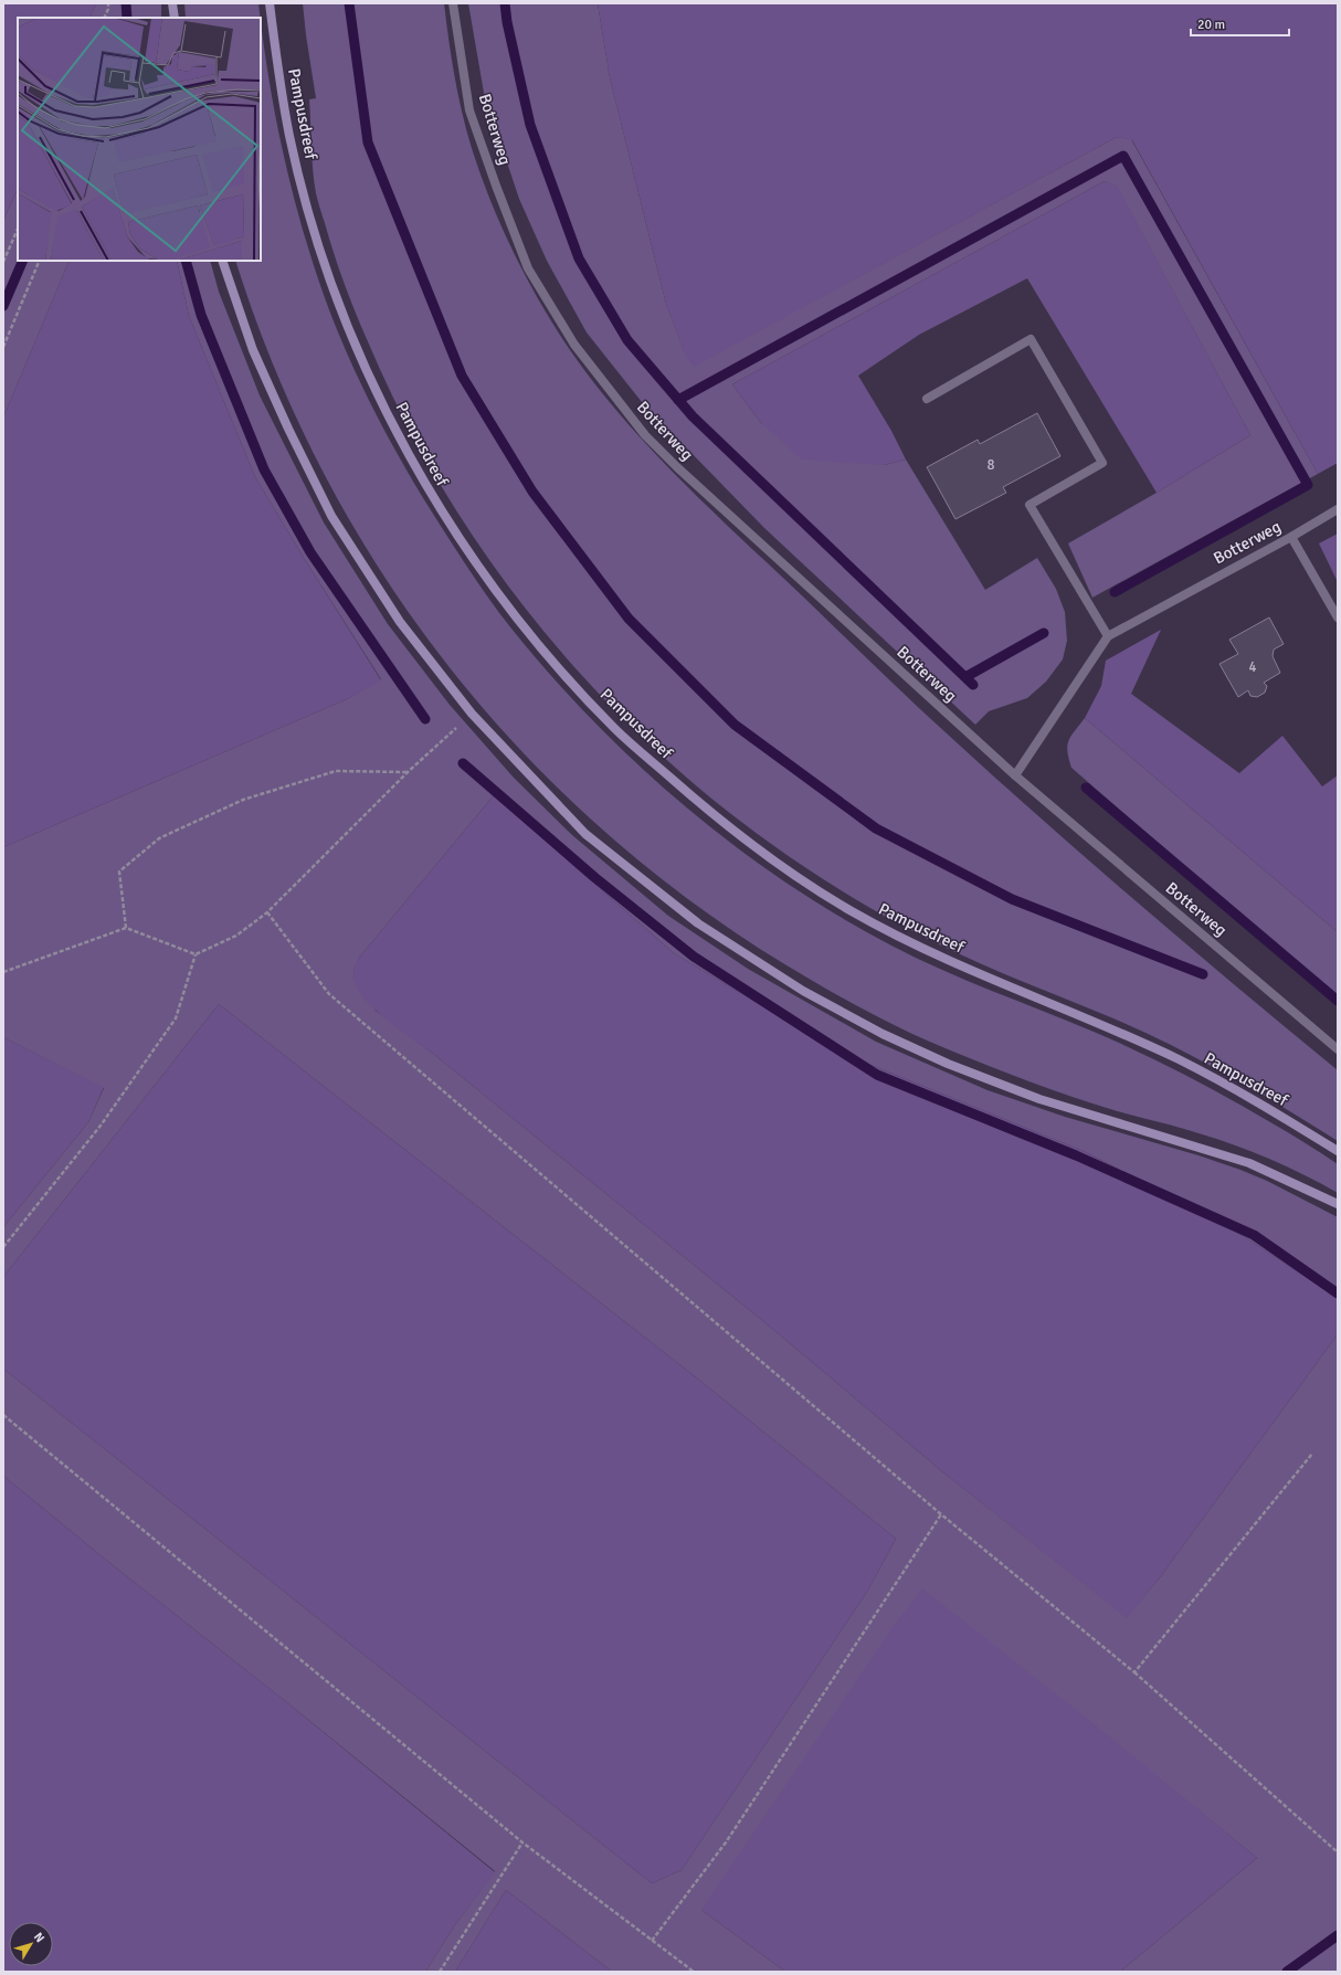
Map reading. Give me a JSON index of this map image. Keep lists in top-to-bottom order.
{
  "streets": {
    "main road": ["Pampusdreef"],
    "street": ["Botterweg"]
  },
  "house_numbers": ["8", "4"],
  "scale_bar": "20 m",
  "north": "top right"
}
